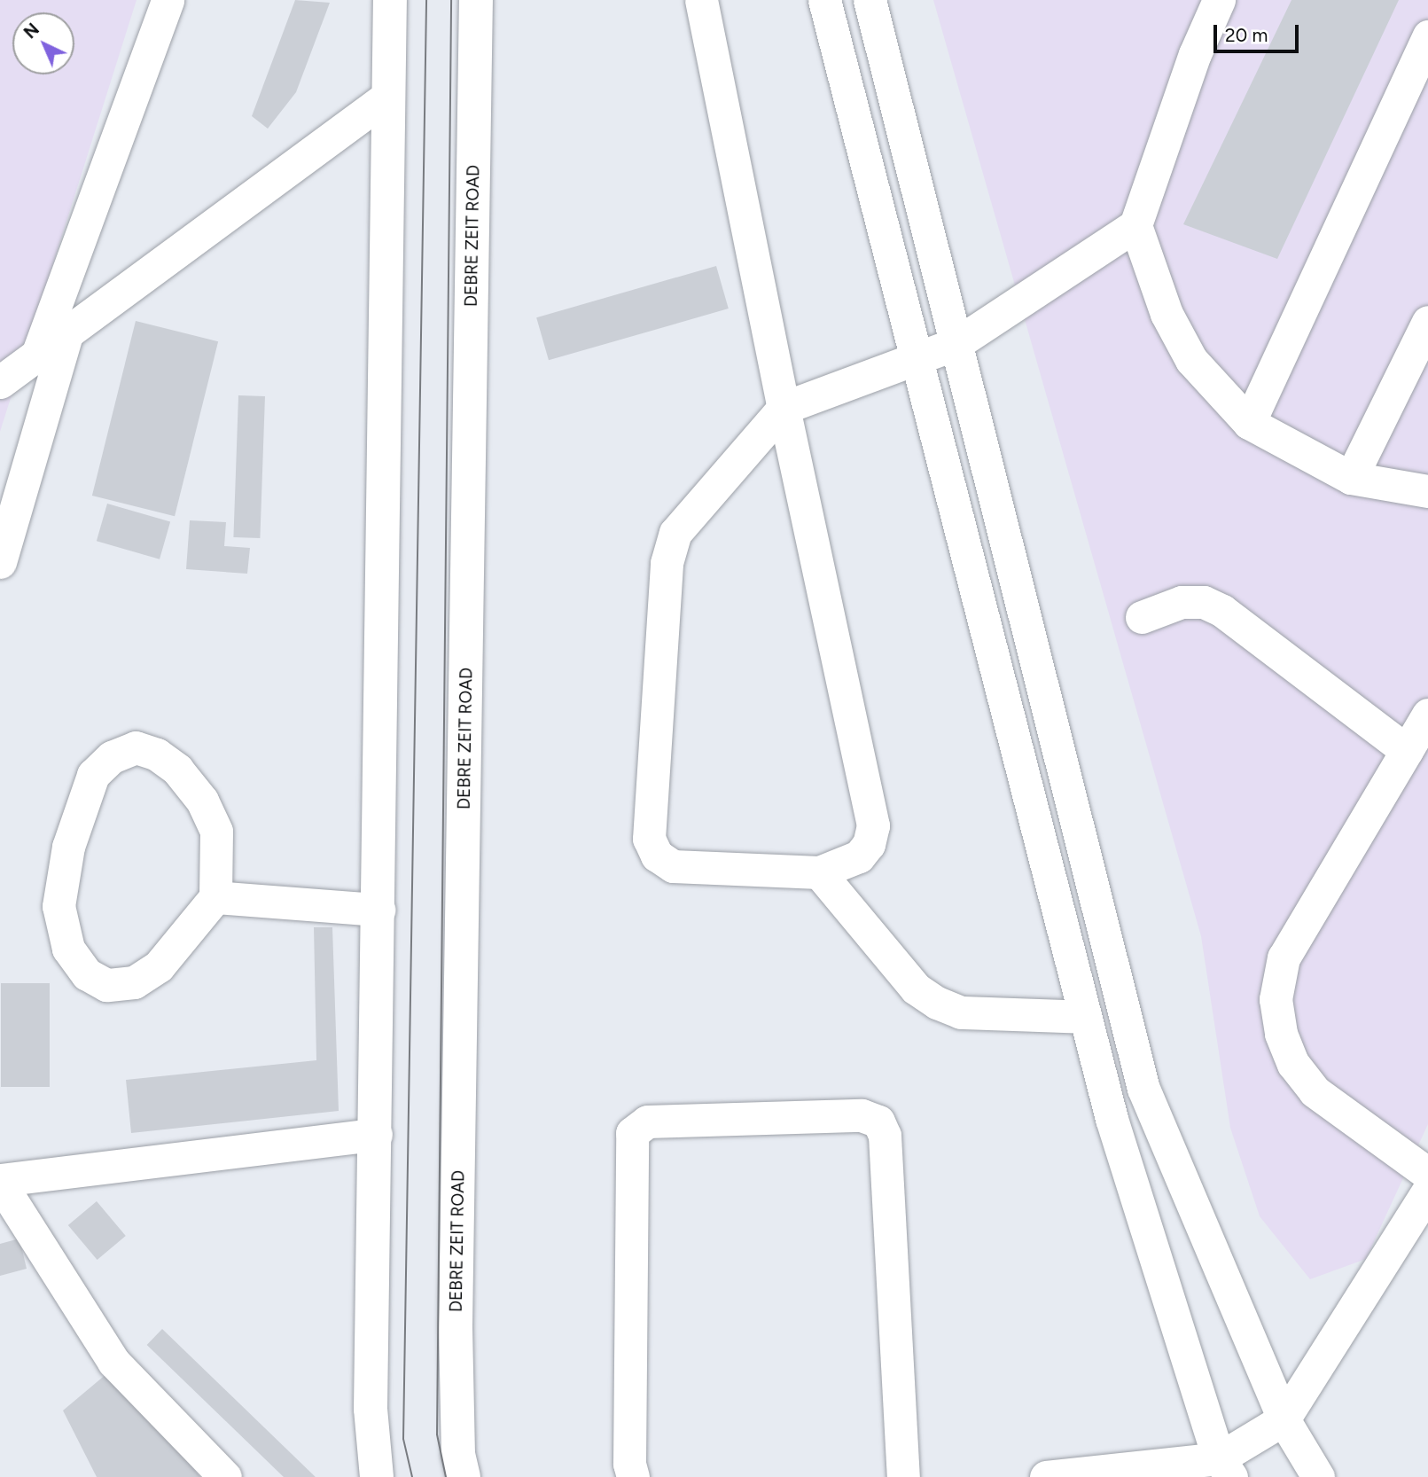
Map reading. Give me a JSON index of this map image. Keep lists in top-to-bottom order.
{
  "streets": {
    "main road": ["DEBRE ZEIT ROAD"]
  },
  "scale_bar": "20 m",
  "north": "top left"
}
